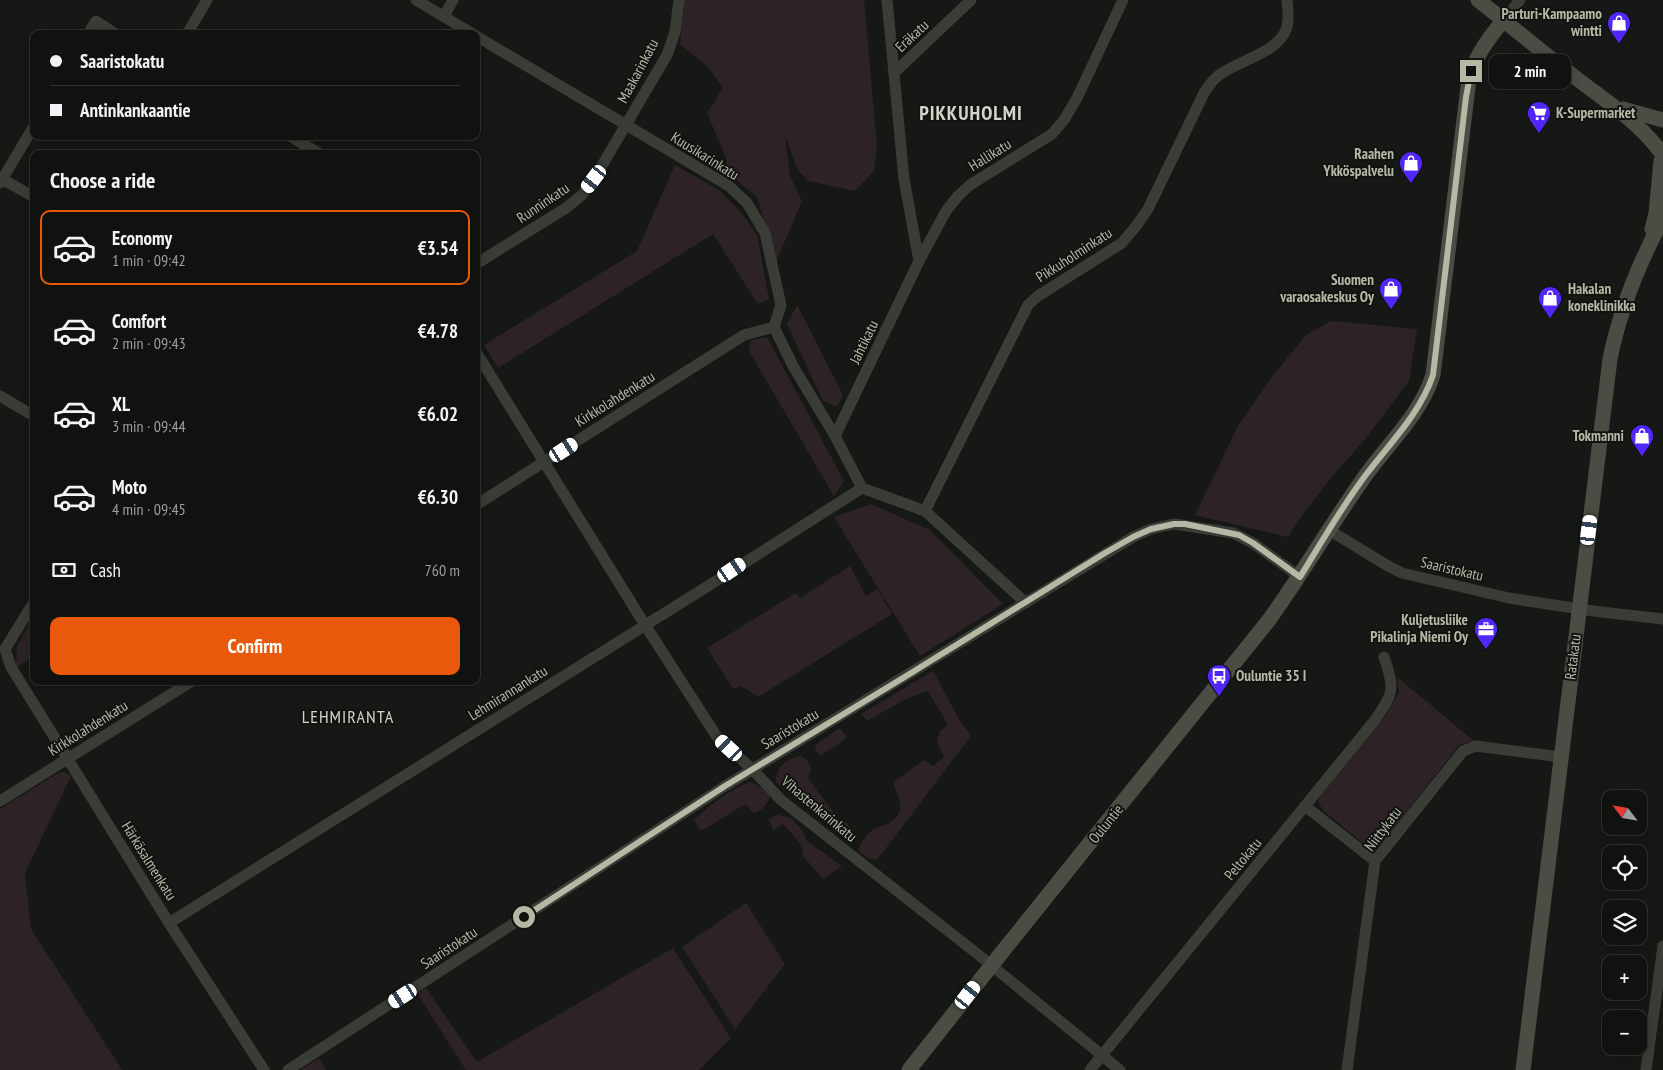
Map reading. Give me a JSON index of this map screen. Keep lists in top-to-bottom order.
{
  "streets": {
    "street": [
      "Eräkatu",
      "Maakarinkatu",
      "Hallikatu",
      "Kuusikarinkatu",
      "Runninkatu",
      "Pikkuholminkatu",
      "Jahtikatu",
      "Kirkkolahdenkatu",
      "Saaristokatu",
      "Ratakatu",
      "Lehmirannankatu",
      "Vihastenkarinkatu",
      "Ouluntie",
      "Niittykatu",
      "Peltokatu",
      "Härkäsalmenkatu"
    ]
  },
  "crossings": [
    ["Maakarinkatu", "Kuusikarinkatu"],
    ["Maakarinkatu", "Runninkatu"],
    ["Hallikatu", "Jahtikatu"],
    ["Kuusikarinkatu", "Runninkatu"],
    ["Kuusikarinkatu", "Kirkkolahdenkatu"],
    ["Kirkkolahdenkatu", "Vihastenkarinkatu"],
    ["Kirkkolahdenkatu", "Härkäsalmenkatu"],
    ["Saaristokatu", "Ratakatu"],
    ["Saaristokatu", "Vihastenkarinkatu"],
    ["Saaristokatu", "Ouluntie"],
    ["Ratakatu", "Niittykatu"],
    ["Lehmirannankatu", "Vihastenkarinkatu"],
    ["Lehmirannankatu", "Härkäsalmenkatu"],
    ["Vihastenkarinkatu", "Ouluntie"],
    ["Vihastenkarinkatu", "Peltokatu"]
  ],
  "districts": ["PIKKUHOLMI", "LEHMIRANTA"],
  "places": {
    "shop": [
      "Parturi-Kampaamo wintti",
      "Raahen Ykköspalvelu",
      "Suomen varaosakeskus Oy",
      "Hakalan koneklinikka",
      "Tokmanni"
    ],
    "supermarket": ["K-Supermarket"],
    "office": ["Kuljetusliike Pikalinja Niemi Oy"],
    "bus stop": ["Ouluntie 35 I"]
  },
  "north": "top left",
  "page": {
    "banner": ["Saaristokatu", "Antinkankaantie"],
    "bubble": "2 min",
    "heading": "Choose a ride",
    "list": [
      {
        "name": "Economy",
        "note": "1 min · 09:42",
        "value": "€3.54"
      },
      {
        "name": "Comfort",
        "note": "2 min · 09:43",
        "value": "€4.78"
      },
      {
        "name": "XL",
        "note": "3 min · 09:44",
        "value": "€6.02"
      },
      {
        "name": "Moto",
        "note": "4 min · 09:45",
        "value": "€6.30"
      }
    ],
    "pay": ["Cash", "760 m"],
    "buttons": "Confirm",
    "map_buttons": ["+", "−"]
  }
}
